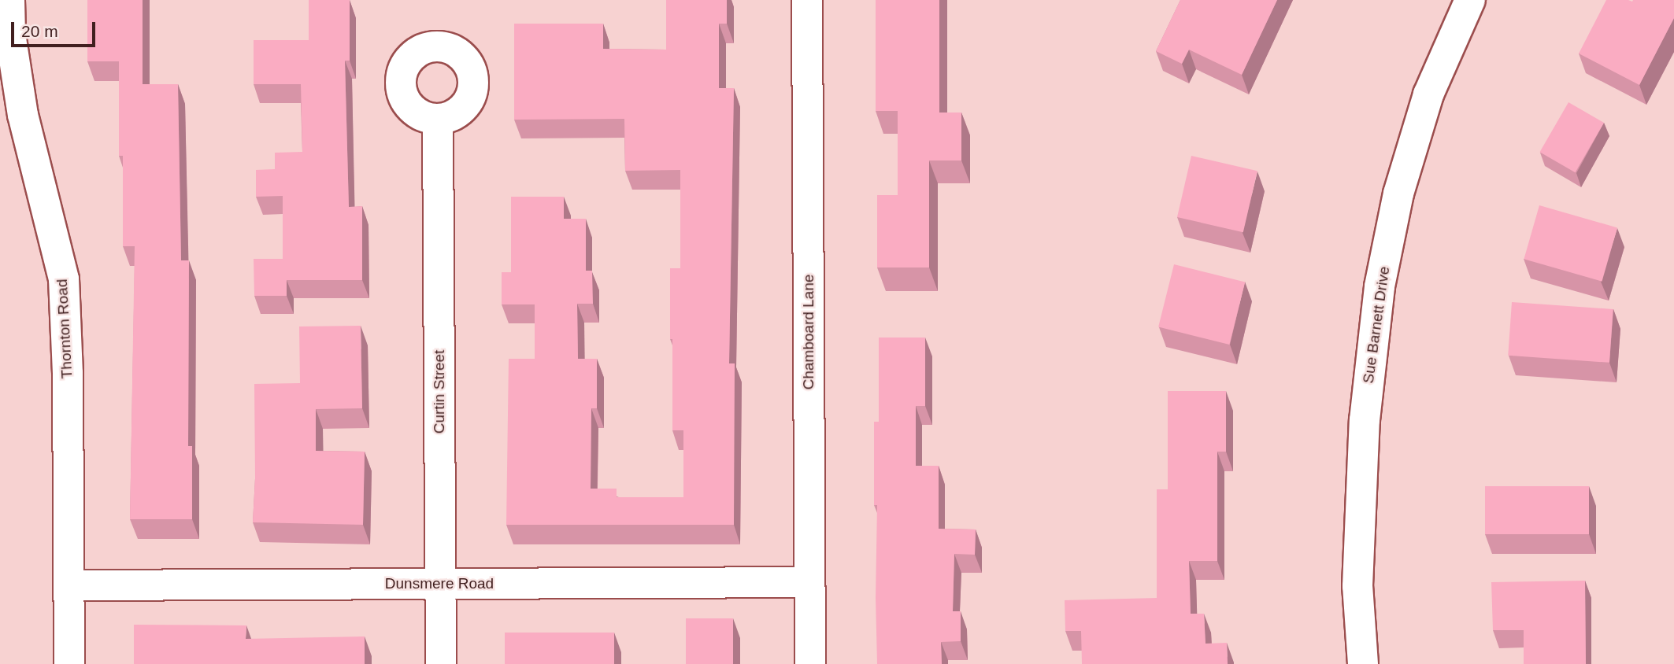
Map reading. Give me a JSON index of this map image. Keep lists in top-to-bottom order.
{
  "streets": {
    "street": [
      "Sue Barnett Drive",
      "Thornton Road",
      "Chamboard Lane",
      "Curtin Street",
      "Dunsmere Road"
    ]
  },
  "crossings": [
    ["Thornton Road", "Dunsmere Road"],
    ["Chamboard Lane", "Dunsmere Road"],
    ["Curtin Street", "Dunsmere Road"]
  ],
  "scale_bar": "20 m"
}
